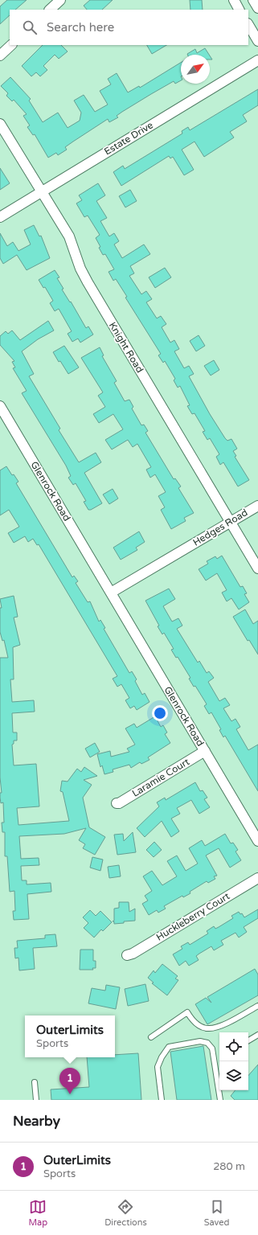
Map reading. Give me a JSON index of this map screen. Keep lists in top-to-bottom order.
{
  "streets": {
    "street": [
      "Estate Drive",
      "Knight Road",
      "Glenrock Road",
      "Hedges Road",
      "Laramie Court",
      "Huckleberry Court"
    ]
  },
  "crossings": [
    ["Estate Drive", "Knight Road"],
    ["Knight Road", "Hedges Road"],
    ["Glenrock Road", "Hedges Road"],
    ["Glenrock Road", "Laramie Court"]
  ],
  "north": "top right",
  "page": {
    "search": "Search here",
    "popup": ["OuterLimits", "Sports"],
    "pins": "1",
    "heading": "Nearby",
    "list": [
      {
        "mark": "1",
        "name": "OuterLimits",
        "note": "Sports",
        "value": "280 m"
      }
    ],
    "nav": ["Map", "Directions", "Saved"]
  }
}
